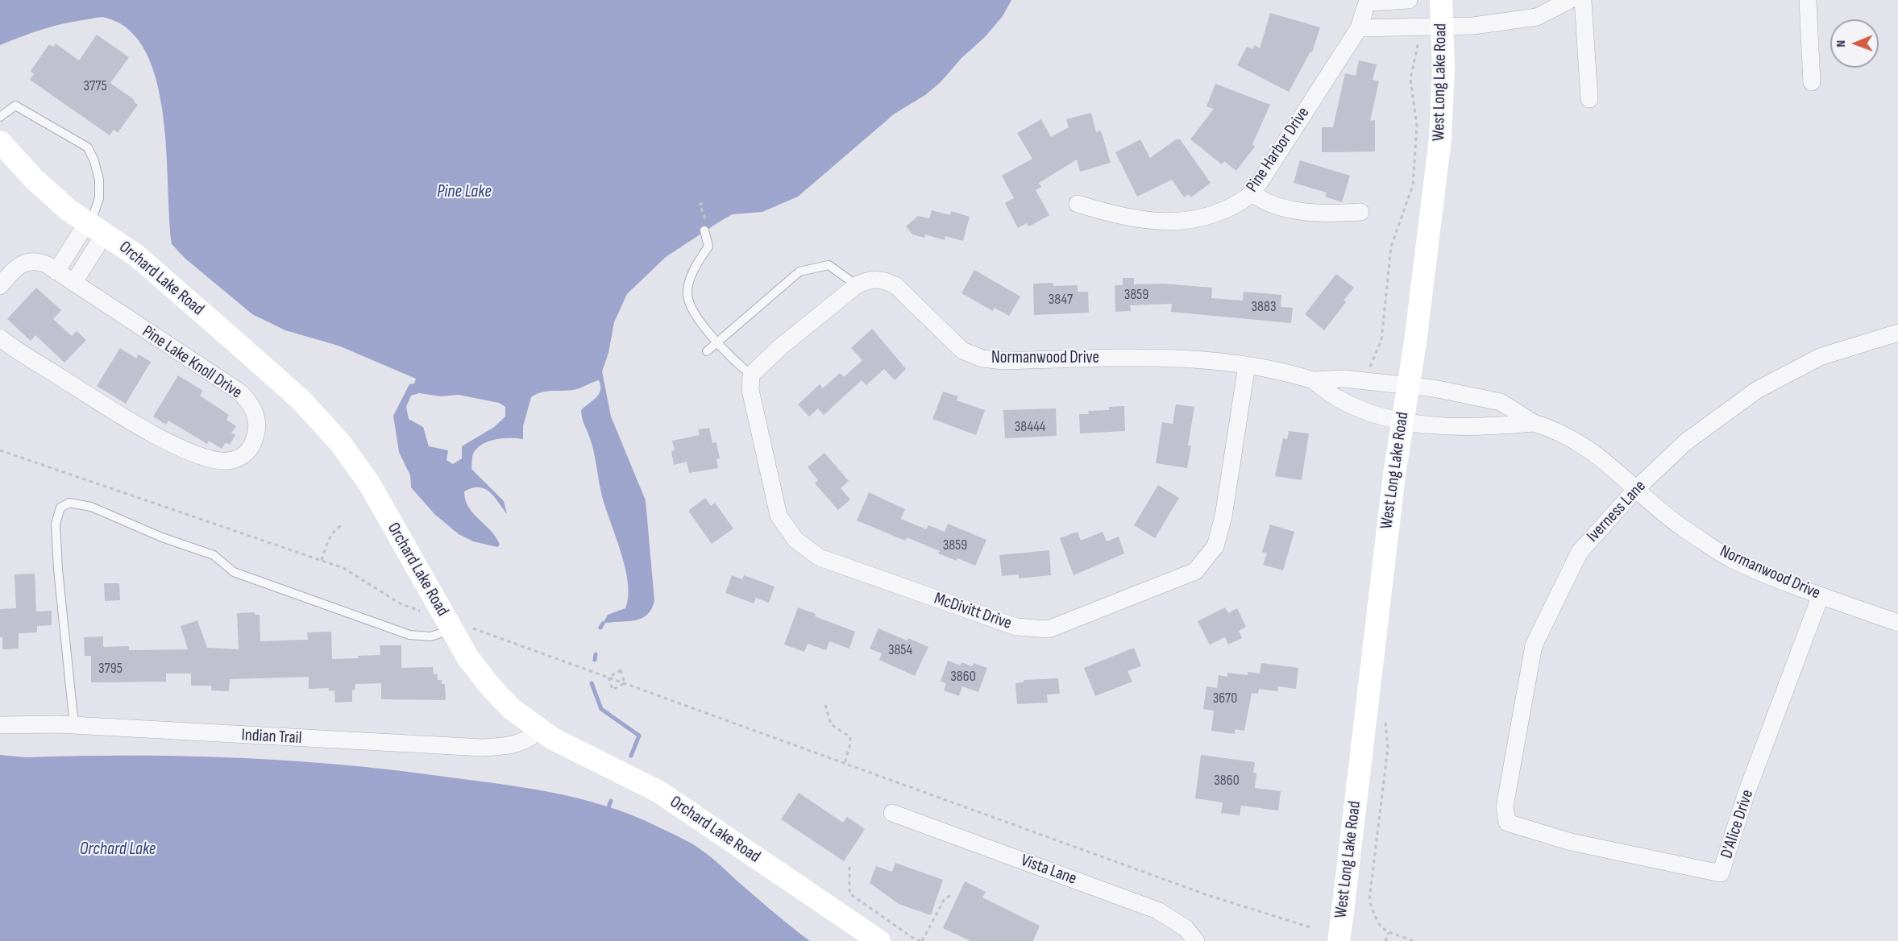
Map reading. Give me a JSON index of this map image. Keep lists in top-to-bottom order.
{
  "streets": {
    "main road": ["West Long Lake Road", "Orchard Lake Road"],
    "street": [
      "Pine Harbor Drive",
      "Normanwood Drive",
      "Pine Lake Knoll Drive",
      "Iverness Lane",
      "McDivitt Drive",
      "Indian Trail",
      "D'Alice Drive",
      "Vista Lane"
    ]
  },
  "crossings": [
    ["West Long Lake Road", "Normanwood Drive"],
    ["Orchard Lake Road", "Indian Trail"],
    ["Normanwood Drive", "Iverness Lane"],
    ["Normanwood Drive", "McDivitt Drive"],
    ["Normanwood Drive", "D'Alice Drive"],
    ["Iverness Lane", "D'Alice Drive"]
  ],
  "water": ["Pine Lake", "Orchard Lake"],
  "house_numbers": [
    "3775",
    "3859",
    "3847",
    "3883",
    "38444",
    "3859",
    "3854",
    "3795",
    "3860",
    "3670",
    "3860"
  ],
  "north": "left"
}
